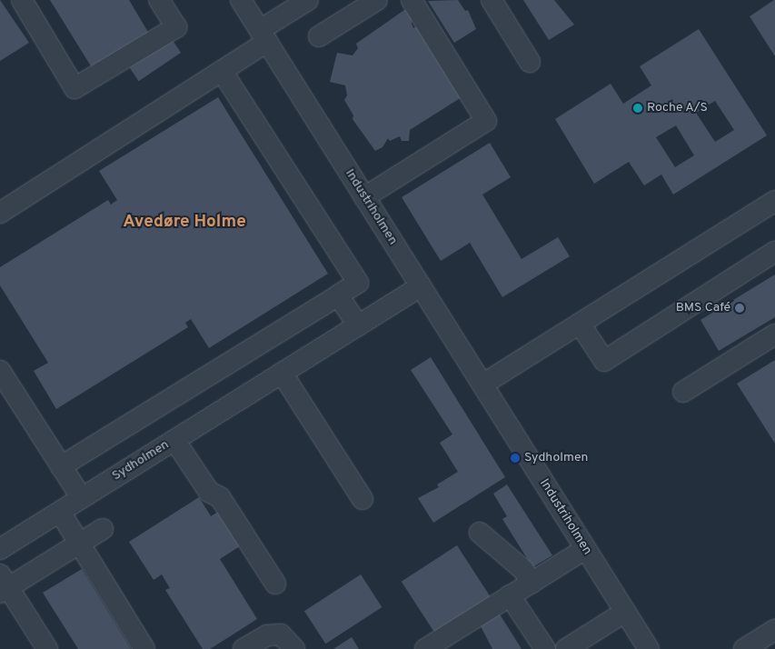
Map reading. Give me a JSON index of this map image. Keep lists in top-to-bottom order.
{
  "streets": {
    "street": ["Industriholmen", "Sydholmen"]
  },
  "crossings": [
    ["Industriholmen", "Sydholmen"]
  ],
  "districts": ["Avedøre Holme"],
  "places": ["Roche A/S", "BMS Café", "Sydholmen"]
}
